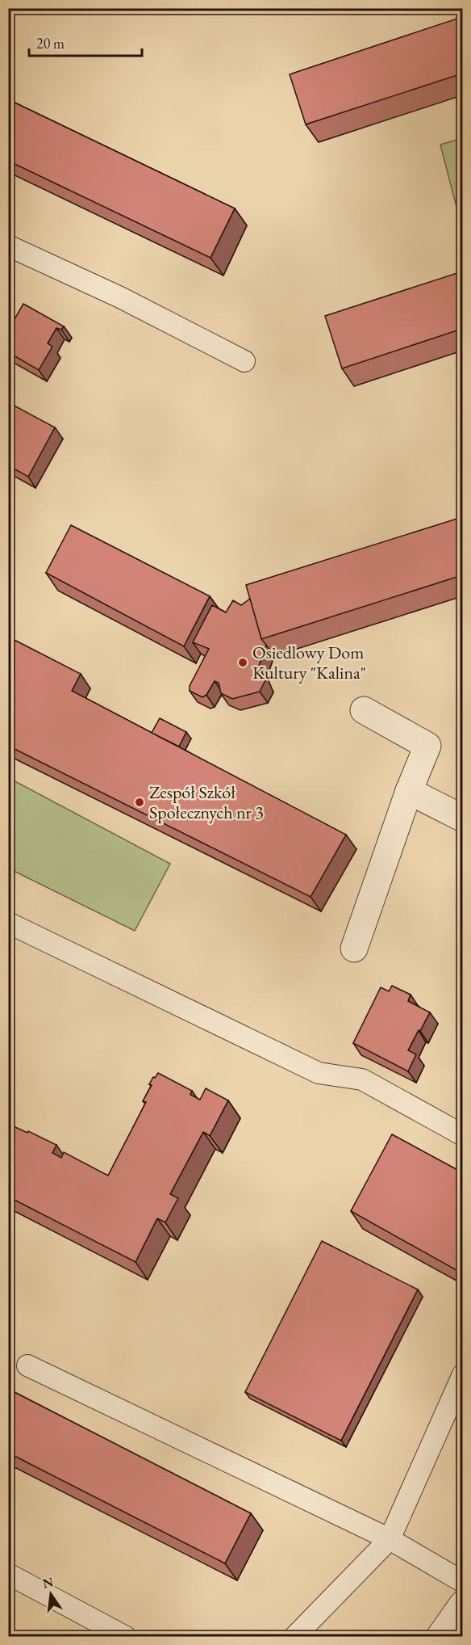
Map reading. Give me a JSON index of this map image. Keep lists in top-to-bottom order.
{
  "places": ["Osiedlowy Dom Kultury \"Kalina\"", "Zespół Szkół Społecznych nr 3"],
  "scale_bar": "20 m",
  "north": "top"
}
